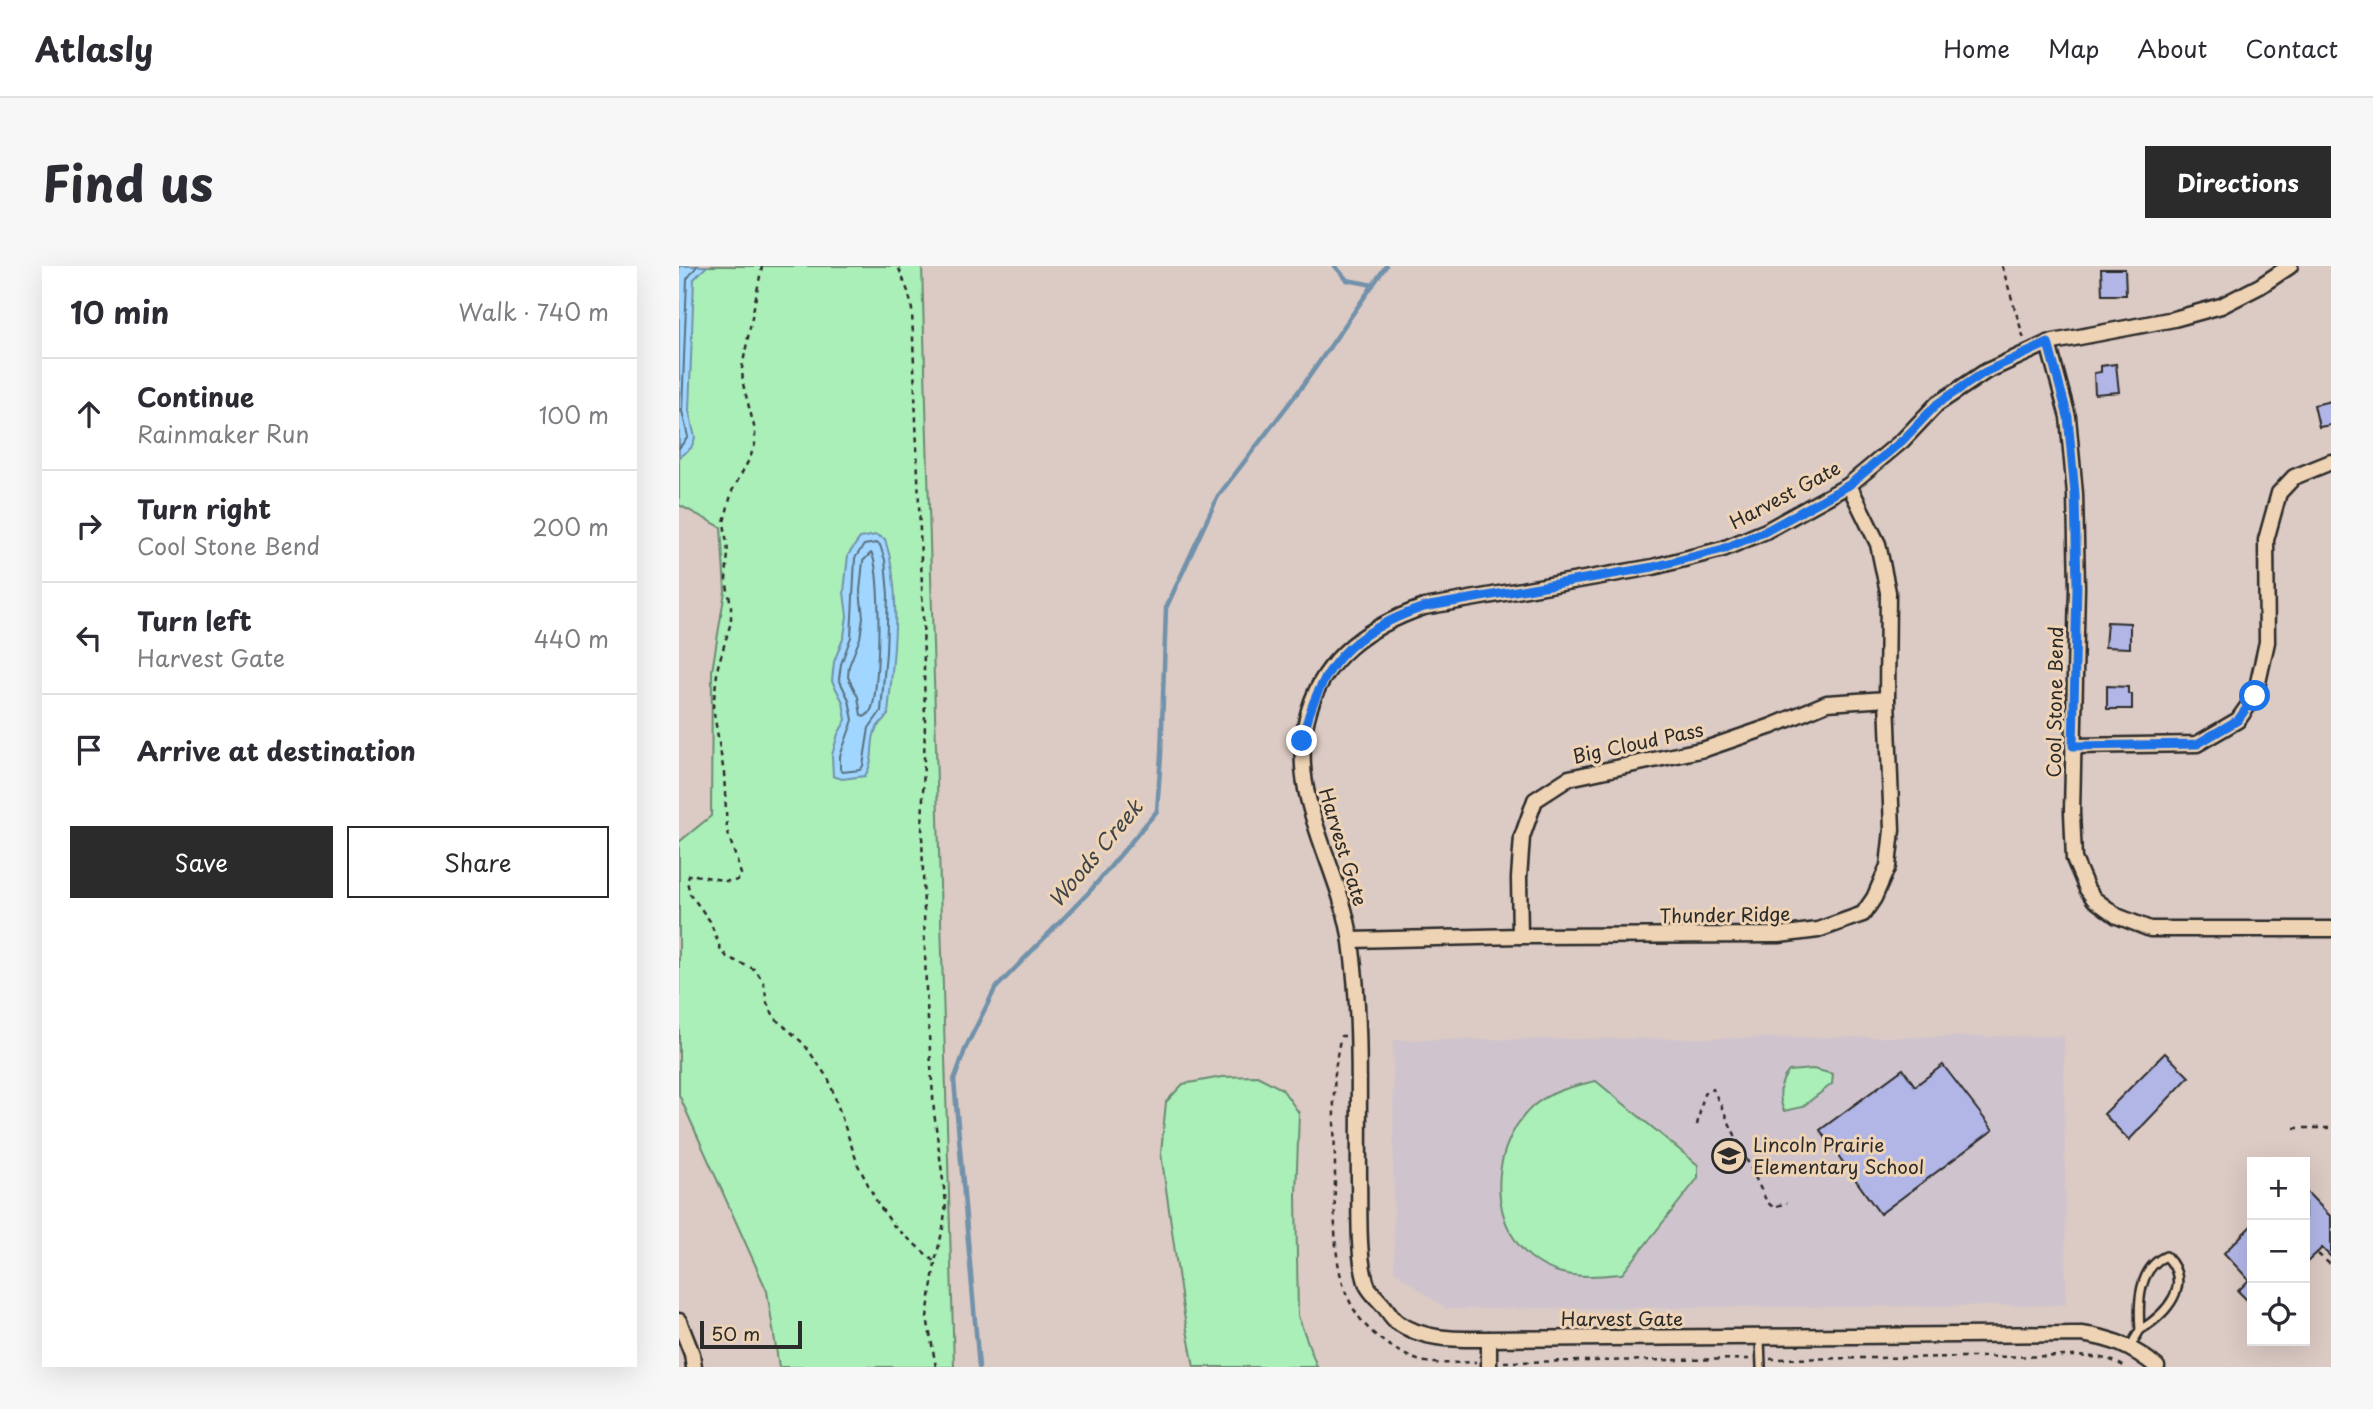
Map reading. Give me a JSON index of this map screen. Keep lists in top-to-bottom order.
{
  "streets": {
    "street": [
      "Harvest Gate",
      "Cool Stone Bend",
      "Big Cloud Pass",
      "Thunder Ridge"
    ]
  },
  "crossings": [
    ["Harvest Gate", "Cool Stone Bend"],
    ["Harvest Gate", "Thunder Ridge"],
    ["Big Cloud Pass", "Thunder Ridge"]
  ],
  "water": ["Woods Creek"],
  "places": {
    "school or university": ["Lincoln Prairie Elementary School"]
  },
  "scale_bar": "50 m",
  "page": {
    "header": "Atlasly",
    "nav": [
      "Home",
      "Map",
      "About",
      "Contact"
    ],
    "title": "Find us",
    "buttons": [
      "Directions",
      ["Save", "Share"]
    ],
    "heading": ["10 min", "Walk · 740 m"],
    "list": [
      ["Continue", "Rainmaker Run", "100 m"],
      ["Turn right", "Cool Stone Bend", "200 m"],
      ["Turn left", "Harvest Gate", "440 m"],
      "Arrive at destination"
    ],
    "map_buttons": ["+", "−"],
    "scale": "50 m"
  }
}
